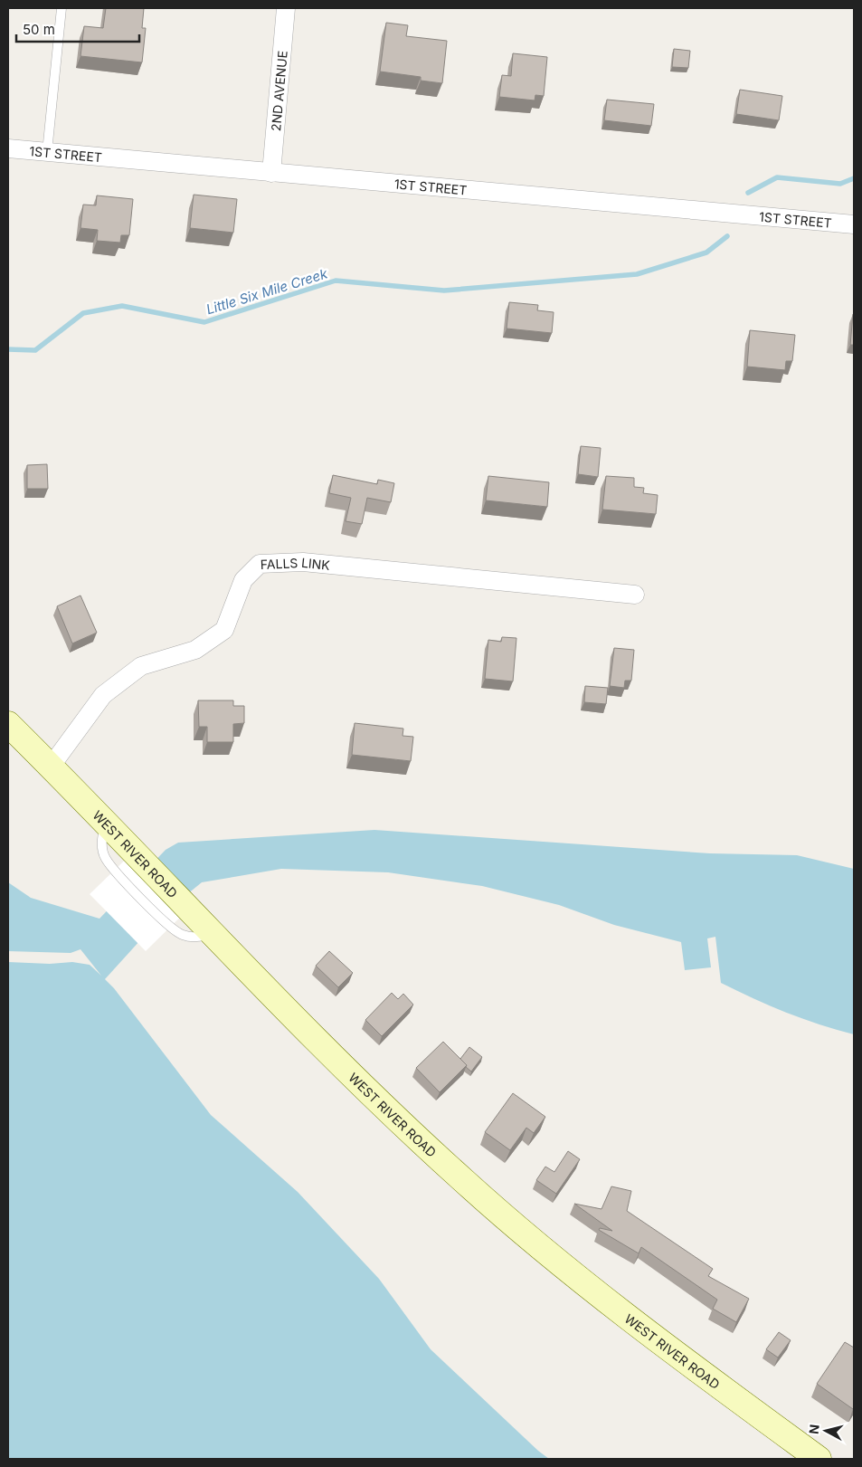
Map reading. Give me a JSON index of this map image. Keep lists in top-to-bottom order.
{
  "streets": {
    "main road": ["WEST RIVER ROAD"],
    "street": ["2ND AVENUE", "1ST STREET", "FALLS LINK"]
  },
  "crossings": [
    ["2ND AVENUE", "1ST STREET"],
    ["FALLS LINK", "WEST RIVER ROAD"]
  ],
  "water": ["Little Six Mile Creek"],
  "scale_bar": "50 m",
  "north": "left"
}
